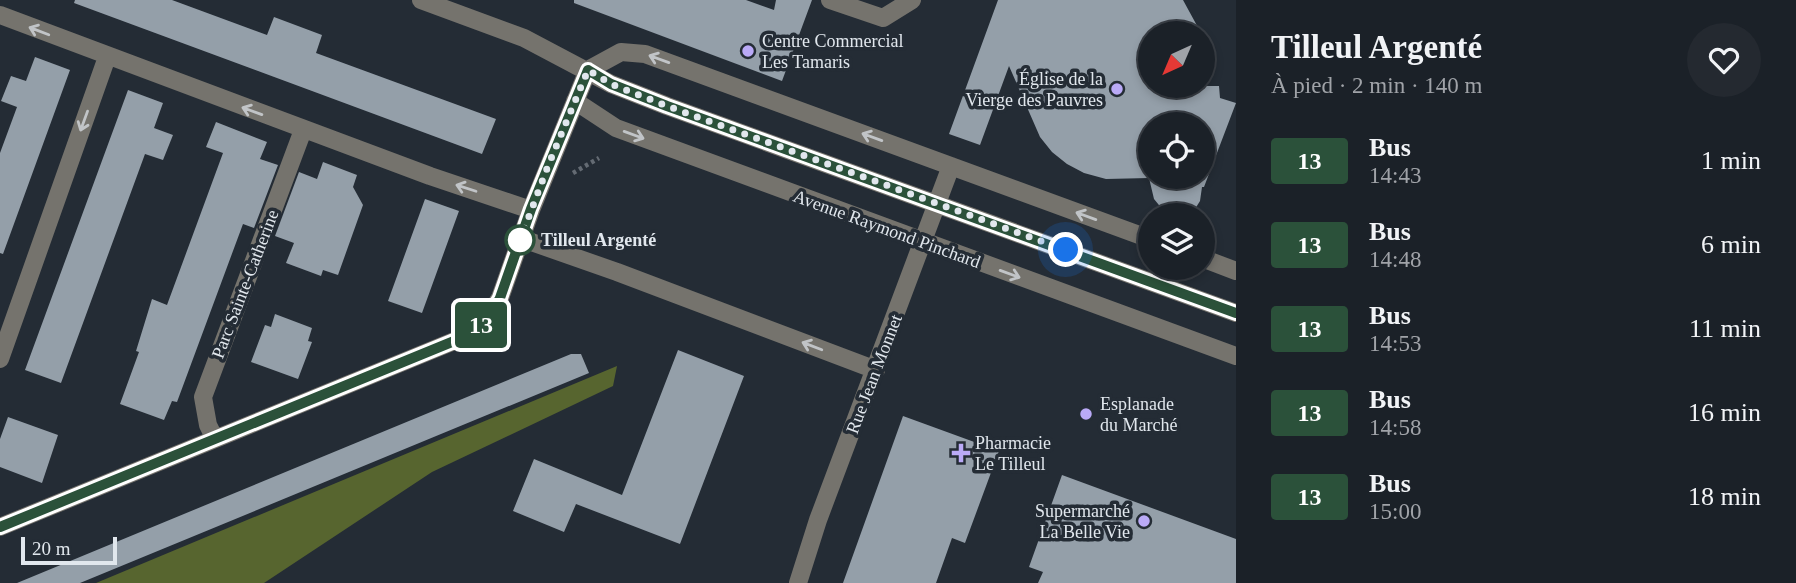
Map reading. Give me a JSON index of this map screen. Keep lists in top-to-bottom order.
{
  "streets": {
    "street": ["Avenue Raymond Pinchard", "Parc Sainte-Catherine", "Rue Jean Monnet"]
  },
  "crossings": [
    ["Avenue Raymond Pinchard", "Rue Jean Monnet"]
  ],
  "places": {
    "other": [
      "Centre Commercial Les Tamaris",
      "Église de la Vierge des Pauvres",
      "Tilleul Argenté",
      "Esplanade du Marché",
      "Supermarché La Belle Vie"
    ],
    "health": ["Pharmacie Le Tilleul"]
  },
  "lines": ["bus line 13"],
  "scale_bar": "20 m",
  "north": "bottom left",
  "page": {
    "on_map": "13",
    "heading": ["Tilleul Argenté", "À pied · 2 min · 140 m"],
    "list": [
      {
        "mark": "13",
        "name": "Bus",
        "note": "14:43",
        "value": "1 min"
      },
      {
        "mark": "13",
        "name": "Bus",
        "note": "14:48",
        "value": "6 min"
      },
      {
        "mark": "13",
        "name": "Bus",
        "note": "14:53",
        "value": "11 min"
      },
      {
        "mark": "13",
        "name": "Bus",
        "note": "14:58",
        "value": "16 min"
      },
      {
        "mark": "13",
        "name": "Bus",
        "note": "15:00",
        "value": "18 min"
      }
    ],
    "scale": "20 m"
  }
}
